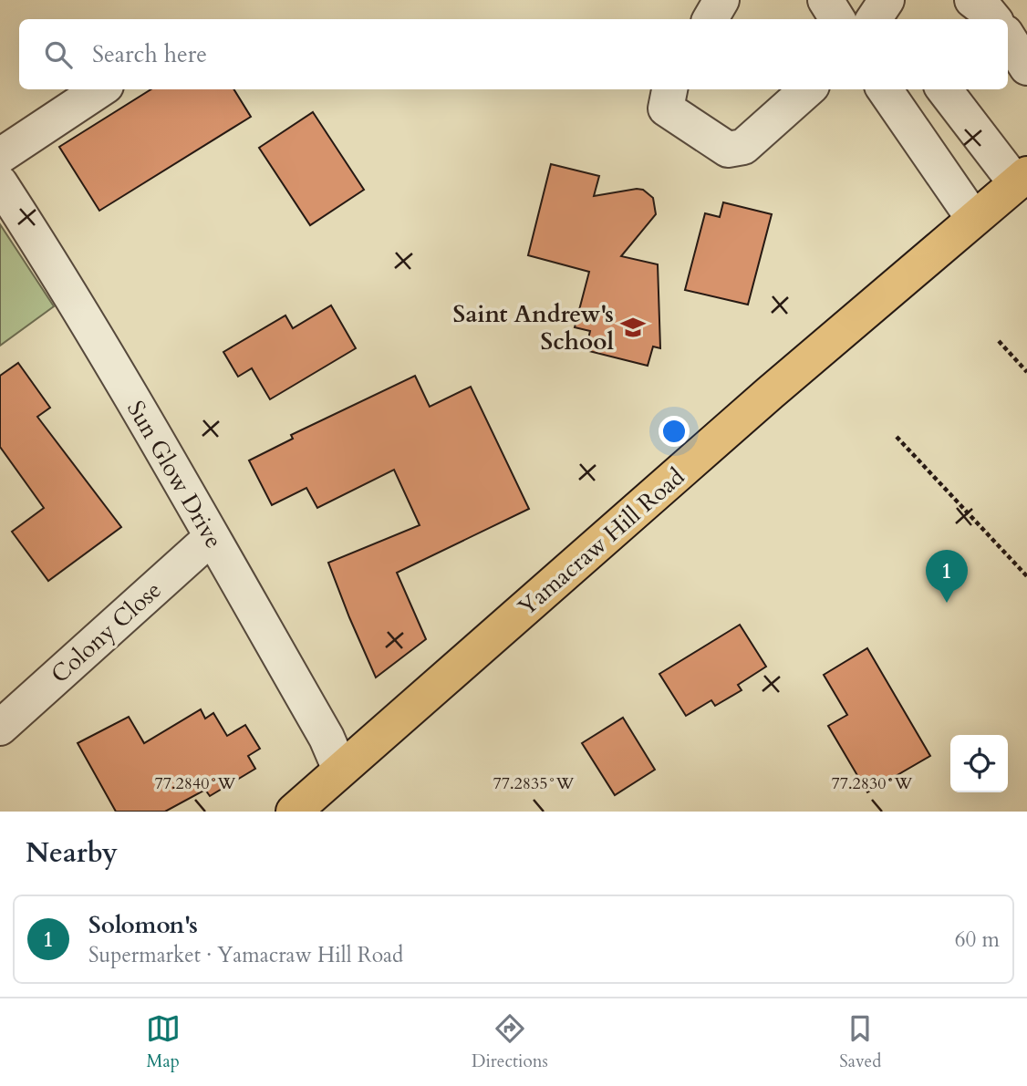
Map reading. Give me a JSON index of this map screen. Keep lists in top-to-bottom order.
{
  "streets": {
    "main road": ["Yamacraw Hill Road"],
    "street": ["Sun Glow Drive", "Colony Close"]
  },
  "crossings": [
    ["Sun Glow Drive", "Yamacraw Hill Road"],
    ["Sun Glow Drive", "Colony Close"]
  ],
  "places": {
    "school or university": ["Saint Andrew's School"]
  },
  "page": {
    "search": "Search here",
    "pins": "1",
    "heading": "Nearby",
    "list": [
      {
        "mark": "1",
        "name": "Solomon's",
        "note": "Supermarket · Yamacraw Hill Road",
        "value": "60 m"
      }
    ],
    "nav": ["Map", "Directions", "Saved"]
  },
  "coordinates": ["77.2840°W", "77.2835°W", "77.2830°W"]
}
